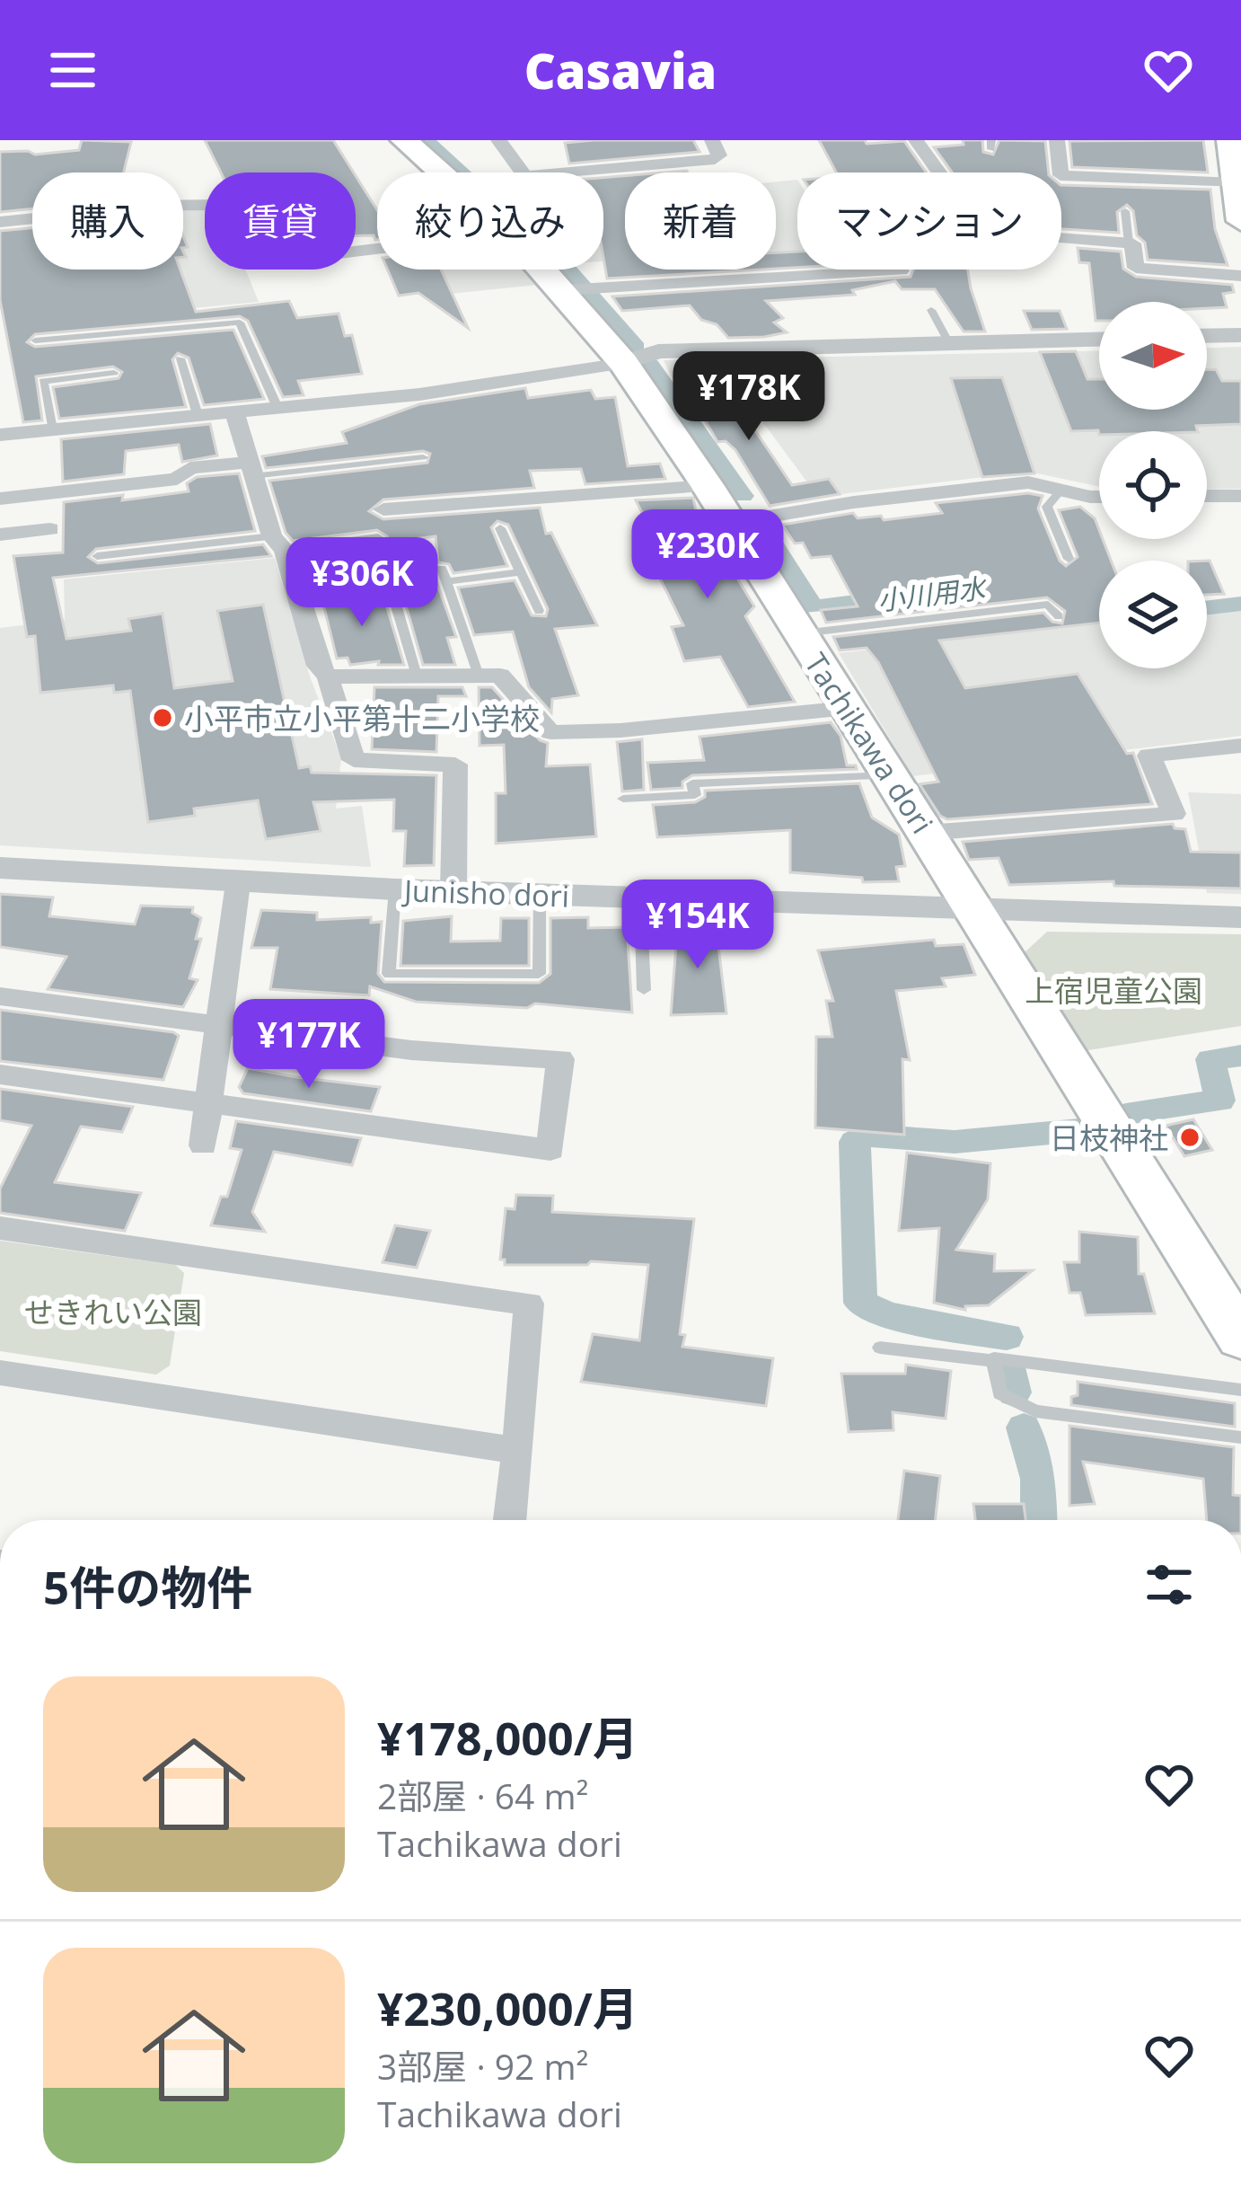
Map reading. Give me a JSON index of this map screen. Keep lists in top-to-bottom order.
{
  "streets": {
    "main road": ["Tachikawa dori"],
    "street": ["Junisho dori"]
  },
  "crossings": [
    ["Tachikawa dori", "Junisho dori"]
  ],
  "water": ["小川用水"],
  "parks": ["上宿児童公園", "せきれい公園"],
  "places": ["小平市立小平第十二小学校", "日枝神社"],
  "north": "right",
  "page": {
    "header": "Casavia",
    "chip": [
      "購入",
      "賃貸",
      "絞り込み",
      "新着",
      "マンション"
    ],
    "price": [
      "¥178K",
      "¥230K",
      "¥306K",
      "¥154K",
      "¥177K"
    ],
    "heading": "5件の物件",
    "list": [
      {
        "name": "¥178,000/月",
        "note": "2部屋 · 64 m² · Tachikawa dori"
      },
      {
        "name": "¥230,000/月",
        "note": "3部屋 · 92 m² · Tachikawa dori"
      }
    ]
  }
}
